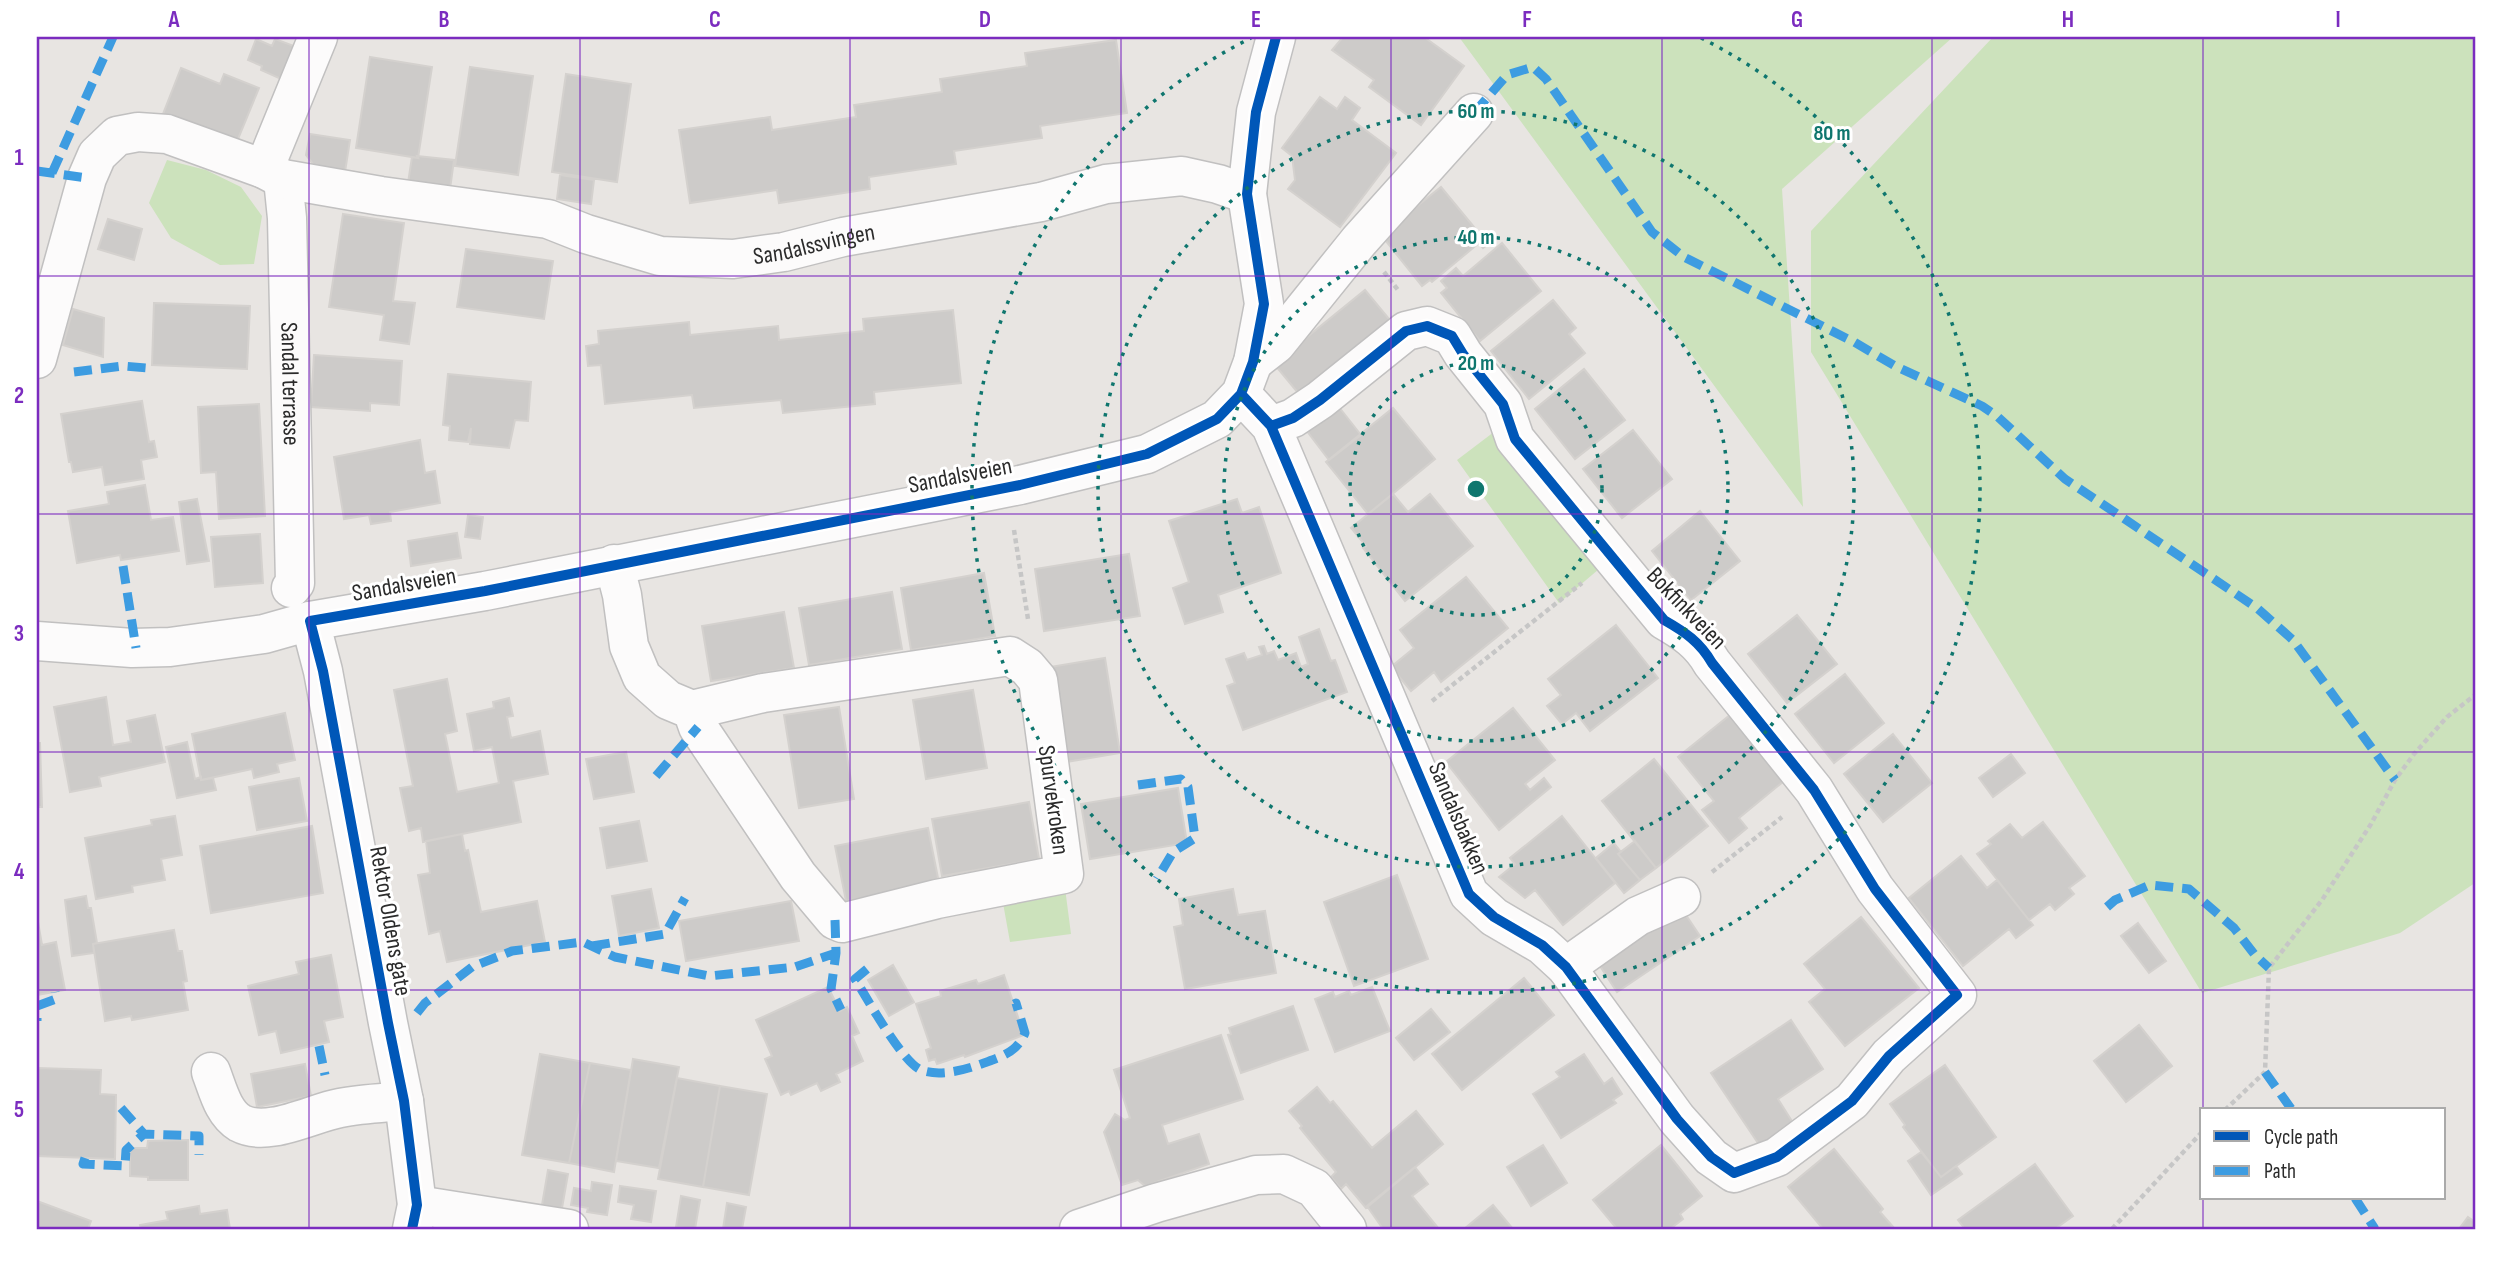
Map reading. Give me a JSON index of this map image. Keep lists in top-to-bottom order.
{
  "streets": {
    "street": [
      "Sandalssvingen",
      "Sandal terrasse",
      "Sandalsveien",
      "Bokfinkveien",
      "Spurvekroken",
      "Sandalsbakken",
      "Rektor Oldens gate"
    ]
  },
  "crossings": [
    ["Sandalssvingen", "Sandal terrasse"],
    ["Sandalsveien", "Sandalsbakken"],
    ["Sandalsveien", "Rektor Oldens gate"],
    ["Bokfinkveien", "Sandalsbakken"]
  ],
  "legend": ["Cycle path", "Path"],
  "grid": {
    "columns": [
      "A",
      "B",
      "C",
      "D",
      "E",
      "F",
      "G",
      "H",
      "I"
    ],
    "rows": [
      "1",
      "2",
      "3",
      "4",
      "5"
    ]
  },
  "rings": [
    "60 m",
    "80 m",
    "40 m",
    "20 m"
  ]
}
